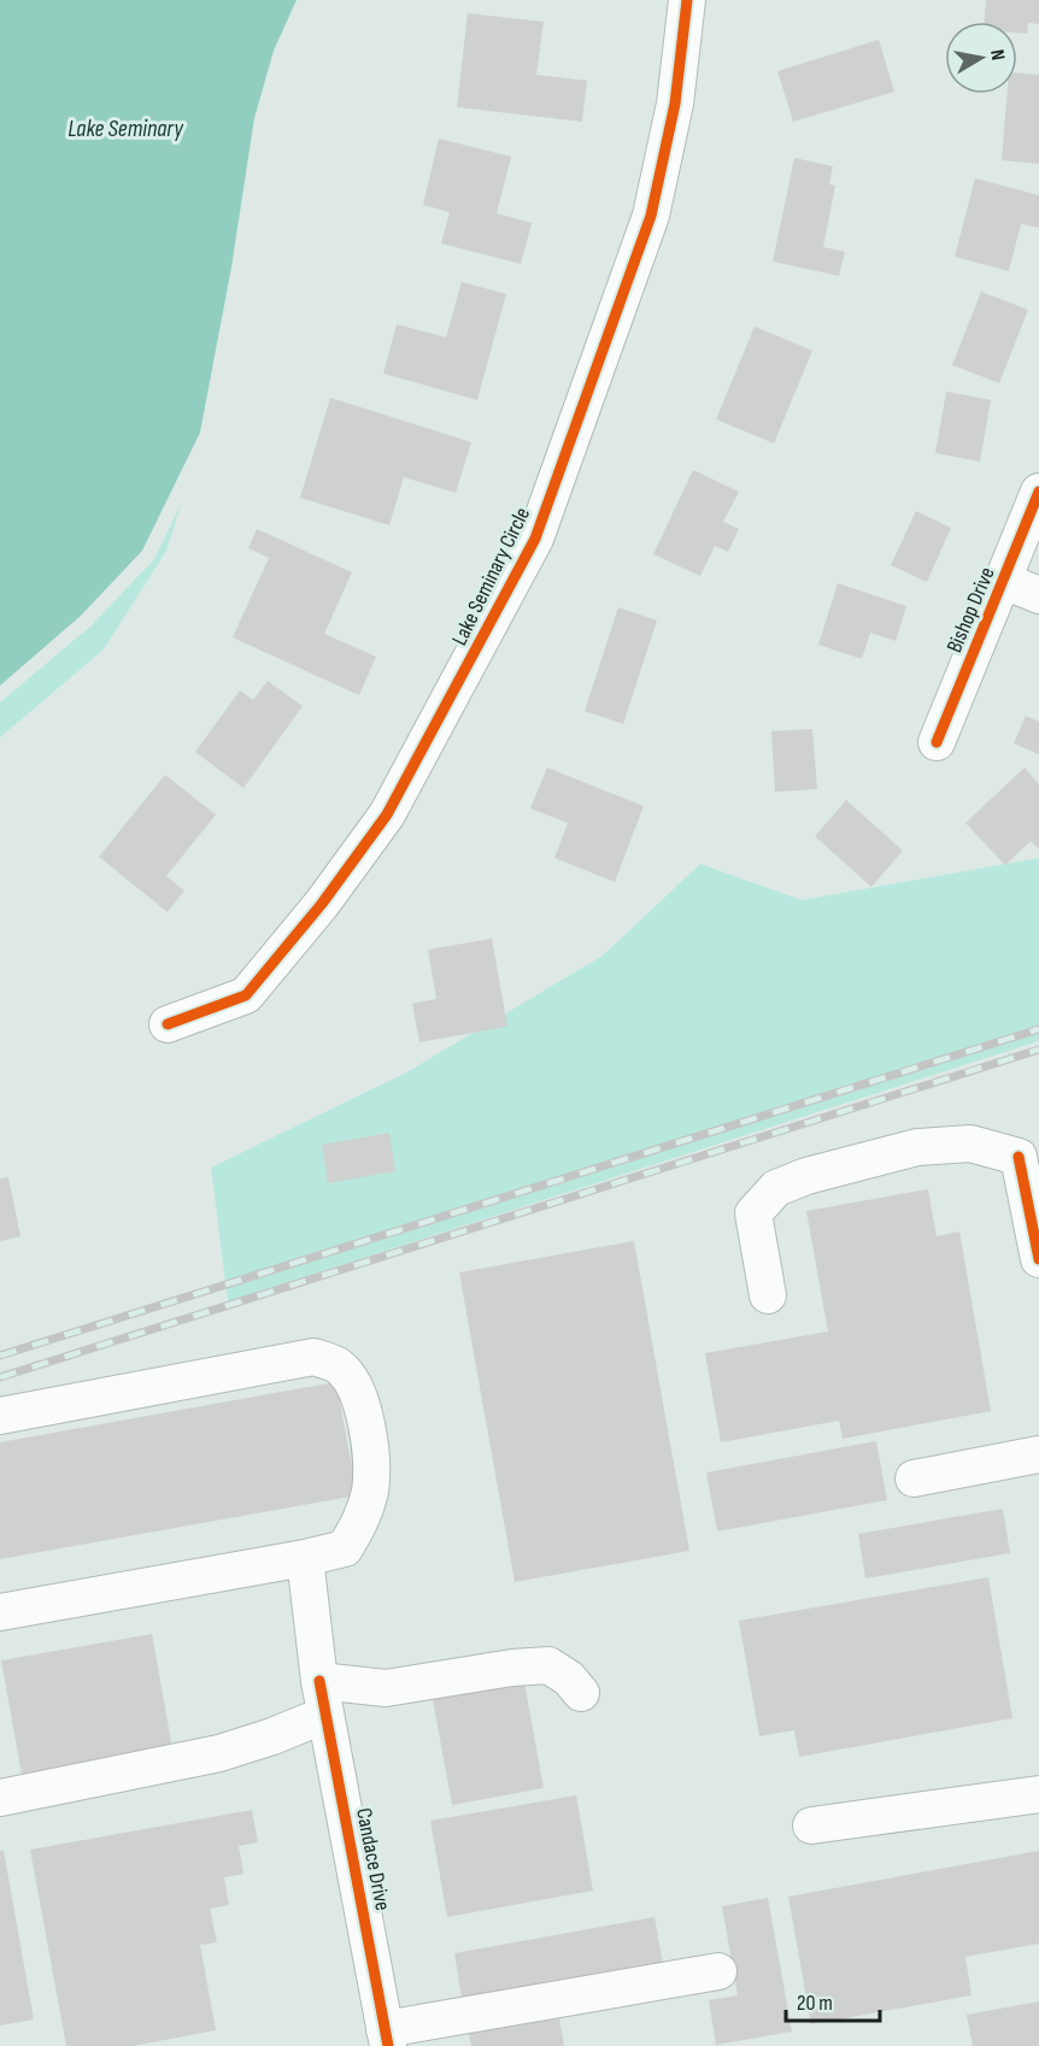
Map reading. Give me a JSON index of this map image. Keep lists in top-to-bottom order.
{
  "streets": {
    "street": ["Lake Seminary Circle", "Bishop Drive", "Candace Drive"]
  },
  "water": ["Lake Seminary"],
  "scale_bar": "20 m",
  "north": "right"
}
